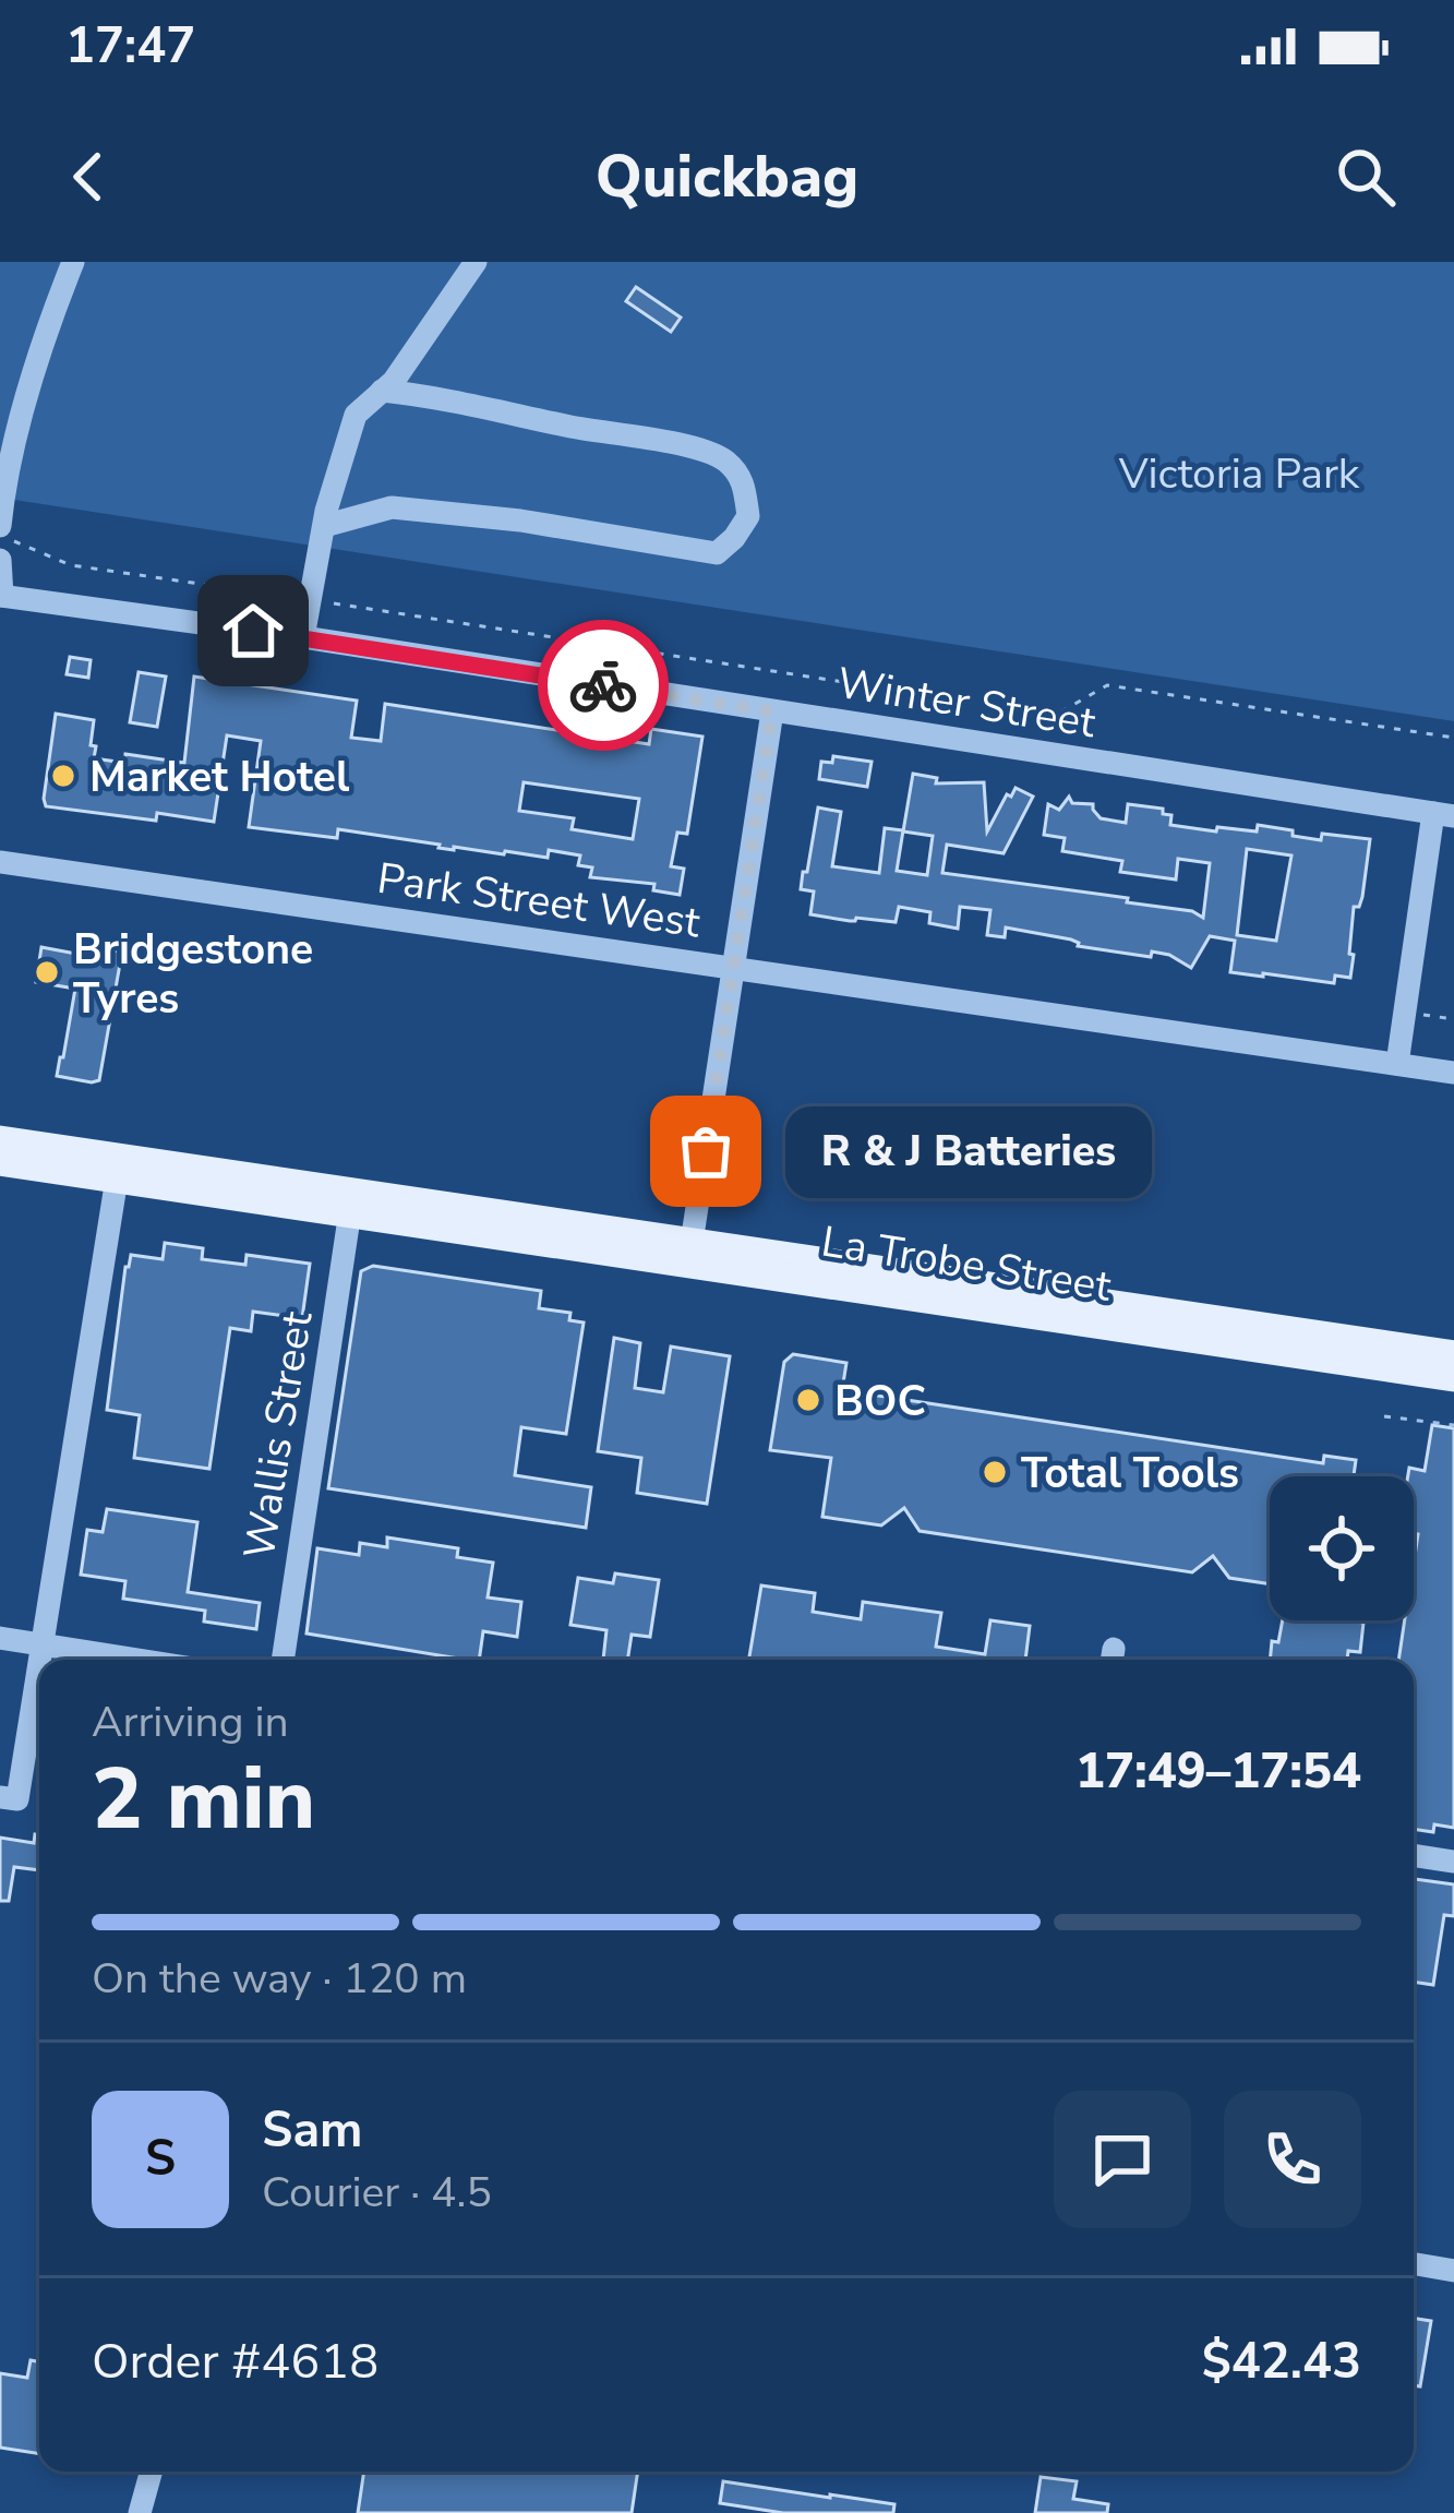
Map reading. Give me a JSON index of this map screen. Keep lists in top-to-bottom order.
{
  "streets": {
    "main road": ["La Trobe Street"],
    "street": ["Winter Street", "Park Street West", "Wallis Street"]
  },
  "crossings": [
    ["La Trobe Street", "Wallis Street"]
  ],
  "parks": ["Victoria Park"],
  "places": [
    "Market Hotel",
    "Bridgestone Tyres",
    "R & J Batteries",
    "BOC",
    "Total Tools"
  ],
  "page": {
    "status": "17:47",
    "header": "Quickbag",
    "bubble": "R & J Batteries",
    "heading": ["2 min", "Arriving in", "17:49–17:54"],
    "panel": [
      "Sam",
      "Courier · 4.5",
      "Order #4618",
      "$42.43"
    ],
    "bar": "On the way · 120 m",
    "round": "S"
  }
}
